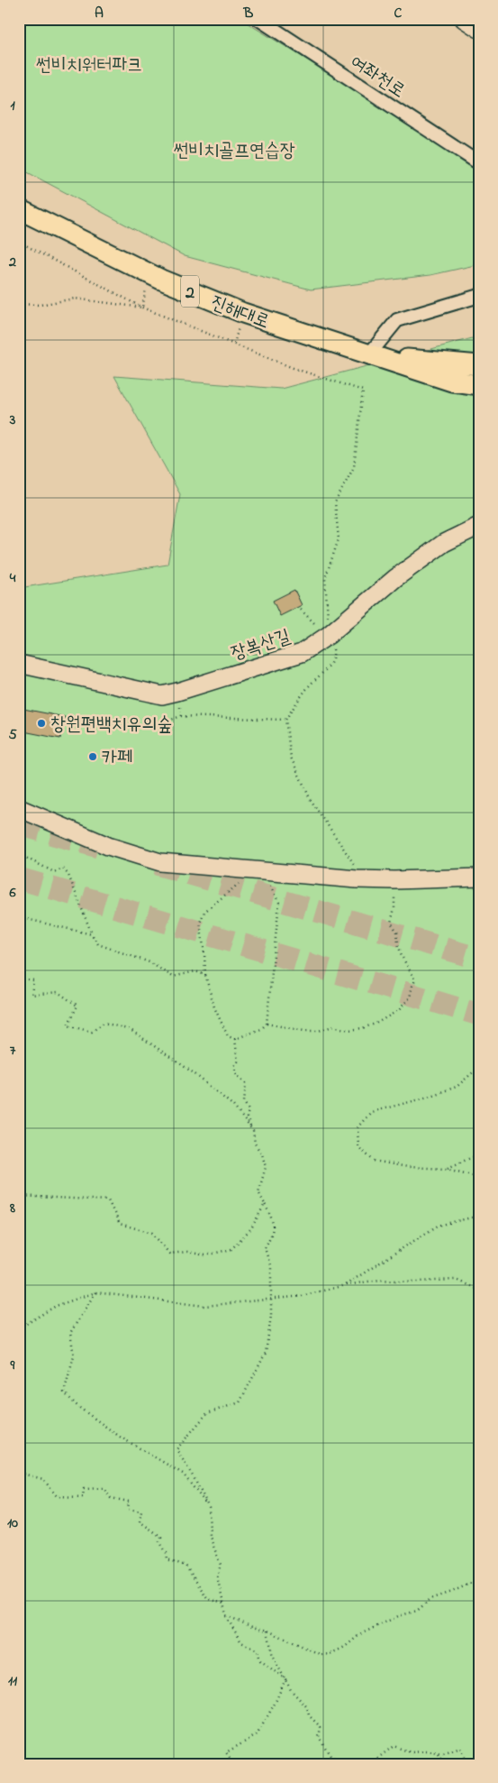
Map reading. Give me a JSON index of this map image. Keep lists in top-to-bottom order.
{
  "streets": {
    "main road": ["2", "진해대로"],
    "street": ["여좌천로", "장복산길"]
  },
  "crossings": [
    ["2", "진해대로"]
  ],
  "parks": ["썬비치워터파크", "썬비치골프연습장"],
  "places": ["창원편백치유의숲", "카페"],
  "grid": {
    "columns": ["A", "B", "C"],
    "rows": [
      "1",
      "2",
      "3",
      "4",
      "5",
      "6",
      "7",
      "8",
      "9",
      "10",
      "11"
    ]
  }
}
